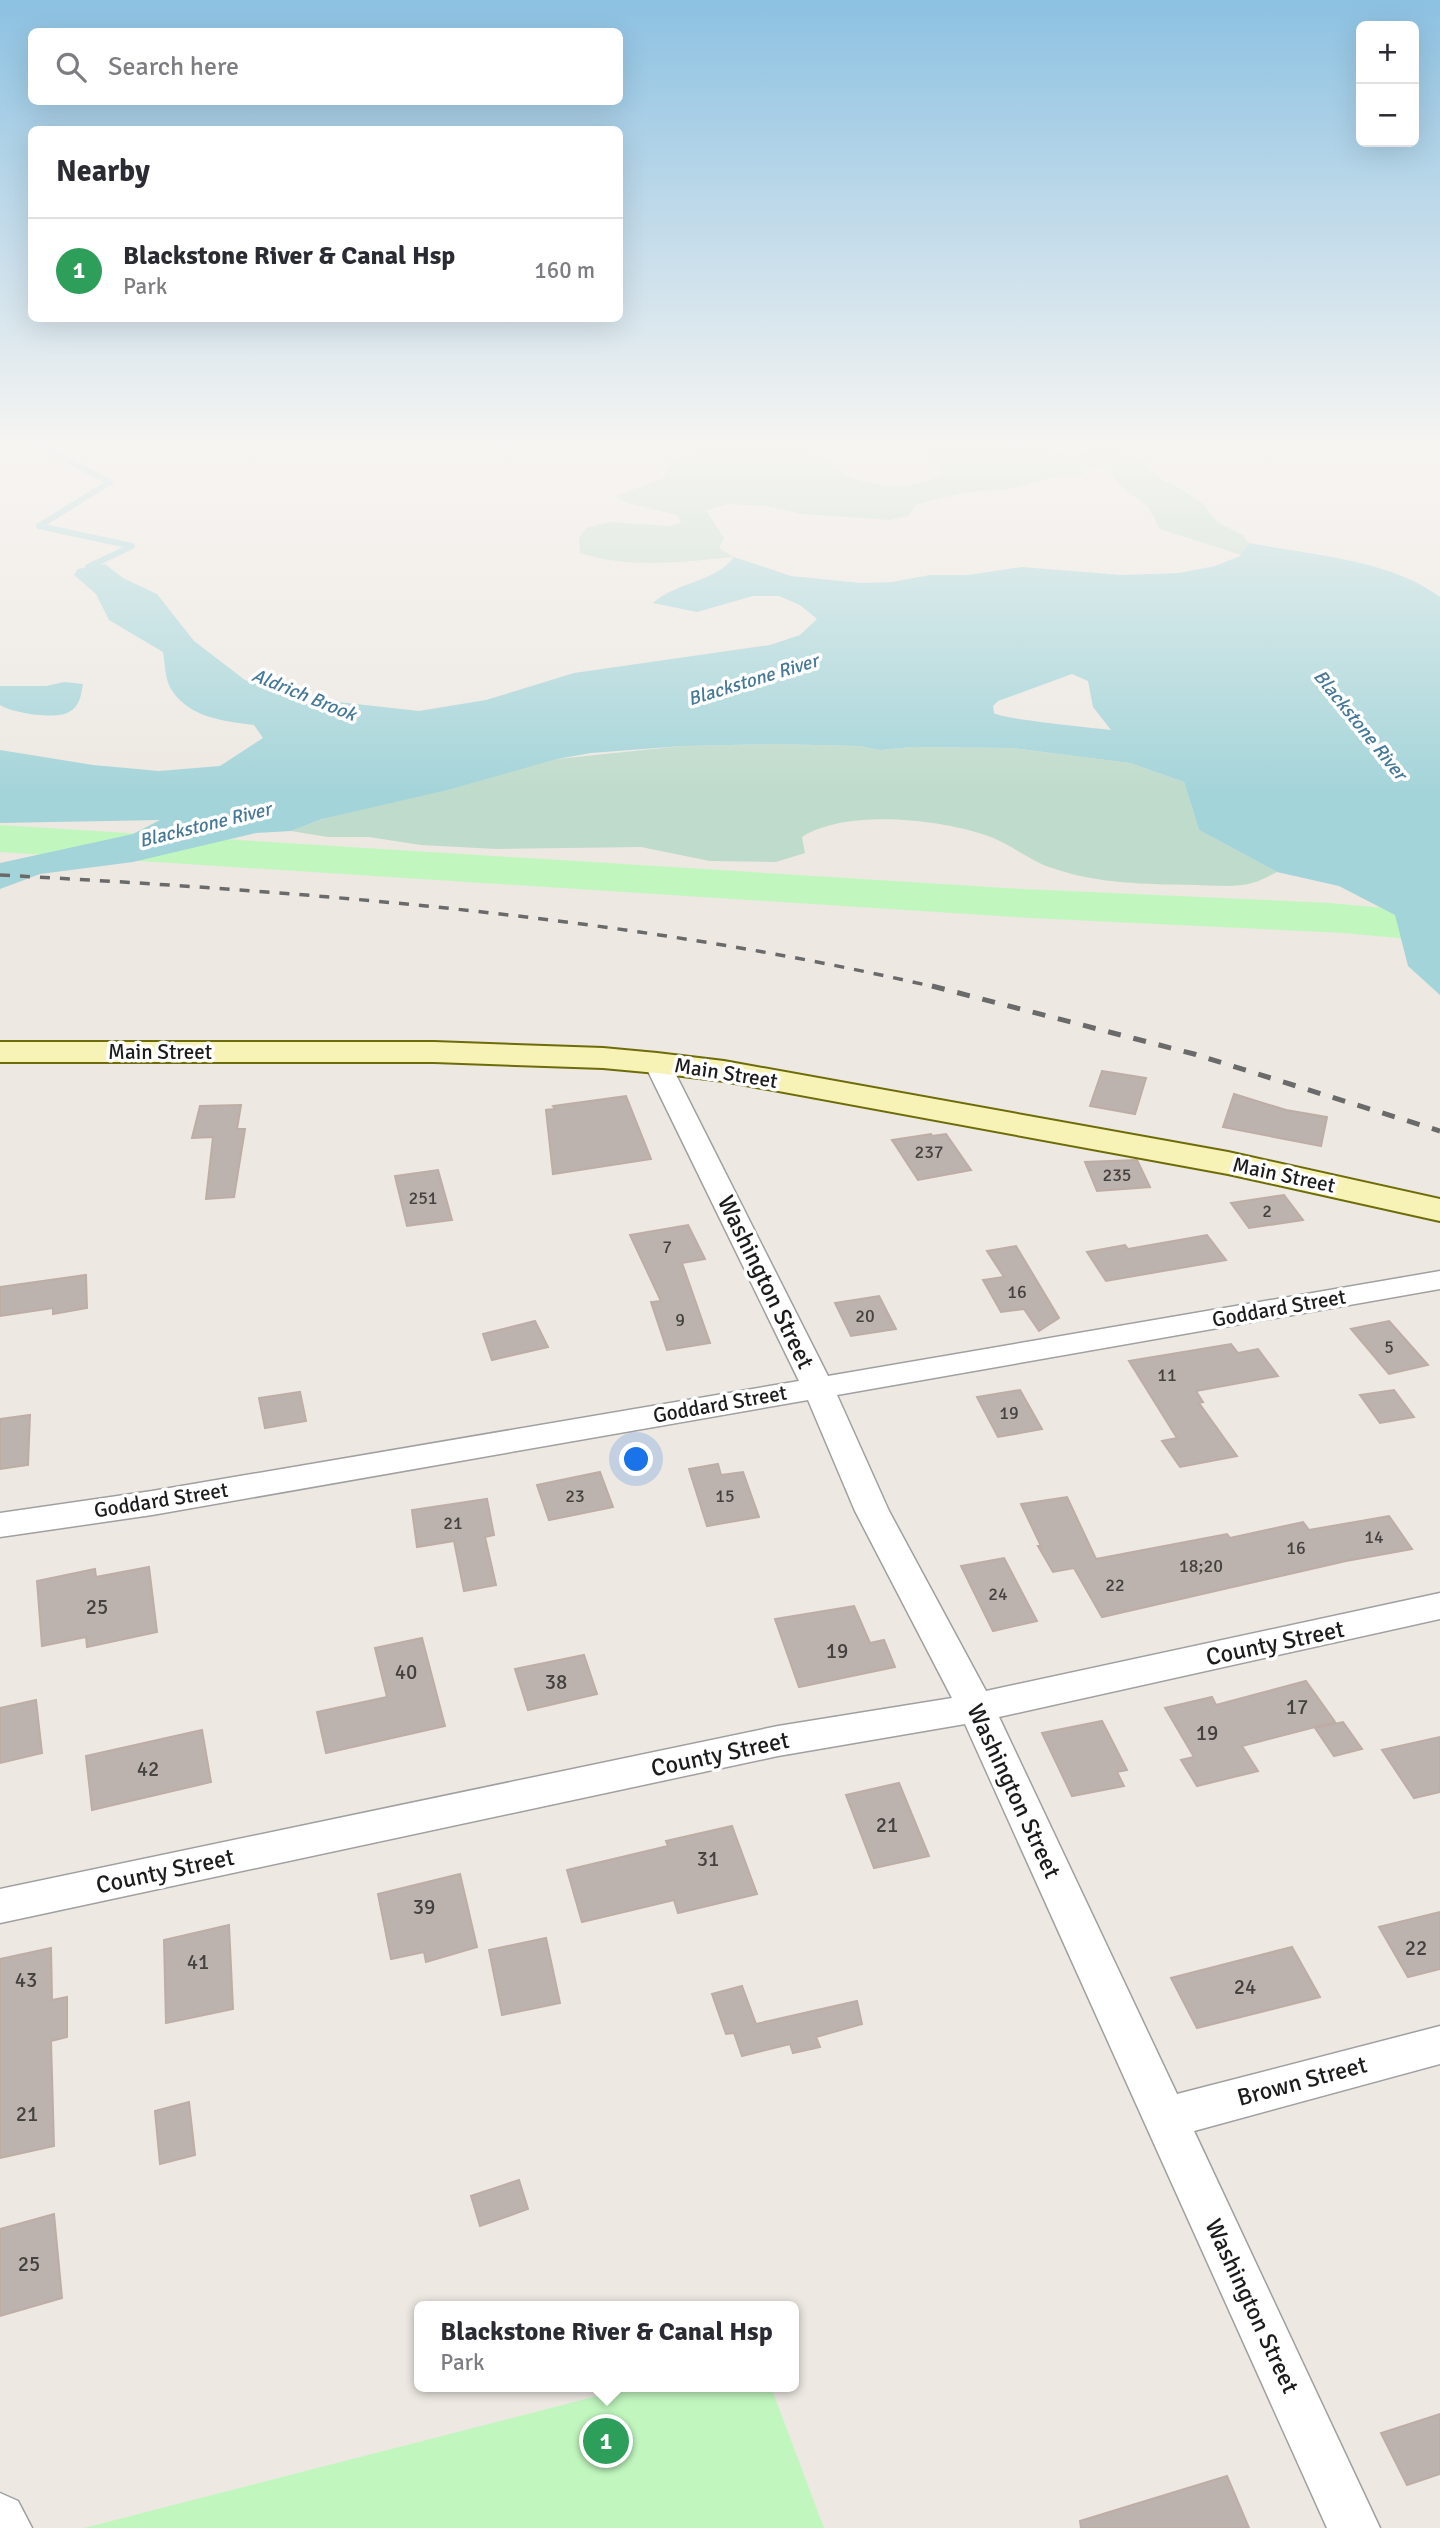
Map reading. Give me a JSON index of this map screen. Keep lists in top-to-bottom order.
{
  "streets": {
    "main road": ["Main Street"],
    "street": [
      "Washington Street",
      "Goddard Street",
      "County Street",
      "Brown Street"
    ]
  },
  "crossings": [
    ["Main Street", "Washington Street"],
    ["Washington Street", "Goddard Street"],
    ["Washington Street", "County Street"],
    ["Washington Street", "Brown Street"]
  ],
  "water": ["Blackstone River", "Aldrich Brook"],
  "house_numbers": [
    "237",
    "235",
    "251",
    "2",
    "7",
    "16",
    "20",
    "9",
    "5",
    "11",
    "19",
    "23",
    "15",
    "21",
    "14",
    "16",
    "18;20",
    "22",
    "24",
    "25",
    "19",
    "40",
    "38",
    "17",
    "19",
    "42",
    "21",
    "31",
    "39",
    "22",
    "41",
    "43",
    "24",
    "21",
    "25"
  ],
  "page": {
    "map_buttons": ["+", "−"],
    "search": "Search here",
    "heading": "Nearby",
    "list": [
      {
        "mark": "1",
        "name": "Blackstone River & Canal Hsp",
        "note": "Park",
        "value": "160 m"
      }
    ],
    "popup": ["Blackstone River & Canal Hsp", "Park"],
    "pins": "1"
  }
}
